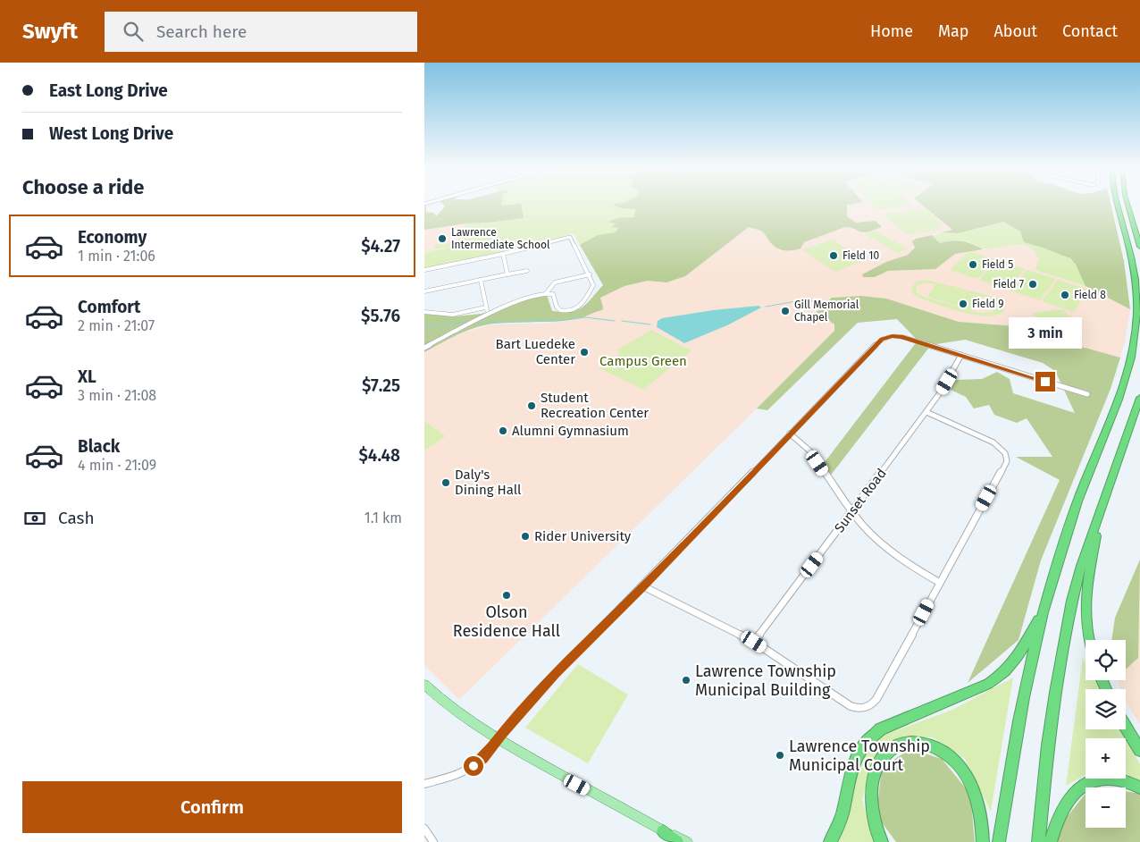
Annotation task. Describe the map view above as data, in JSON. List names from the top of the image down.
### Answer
{
  "streets": {
    "street": ["Sunset Road"]
  },
  "parks": ["Campus Green"],
  "places": [
    "Lawrence Intermediate School",
    "Field 10",
    "Field 5",
    "Field 7",
    "Field 8",
    "Field 9",
    "Gill Memorial Chapel",
    "Bart Luedeke Center",
    "Student Recreation Center",
    "Alumni Gymnasium",
    "Daly's Dining Hall",
    "Rider University",
    "Olson Residence Hall",
    "Lawrence Township Municipal Building",
    "Lawrence Township Municipal Court"
  ],
  "page": {
    "header": "Swyft",
    "search": "Search here",
    "nav": [
      "Home",
      "Map",
      "About",
      "Contact"
    ],
    "banner": ["East Long Drive", "West Long Drive"],
    "heading": "Choose a ride",
    "list": [
      {
        "name": "Economy",
        "note": "1 min · 21:06",
        "value": "$4.27"
      },
      {
        "name": "Comfort",
        "note": "2 min · 21:07",
        "value": "$5.76"
      },
      {
        "name": "XL",
        "note": "3 min · 21:08",
        "value": "$7.25"
      },
      {
        "name": "Black",
        "note": "4 min · 21:09",
        "value": "$4.48"
      }
    ],
    "bubble": "3 min",
    "pay": ["Cash", "1.1 km"],
    "map_buttons": ["+", "−"],
    "buttons": "Confirm"
  }
}
